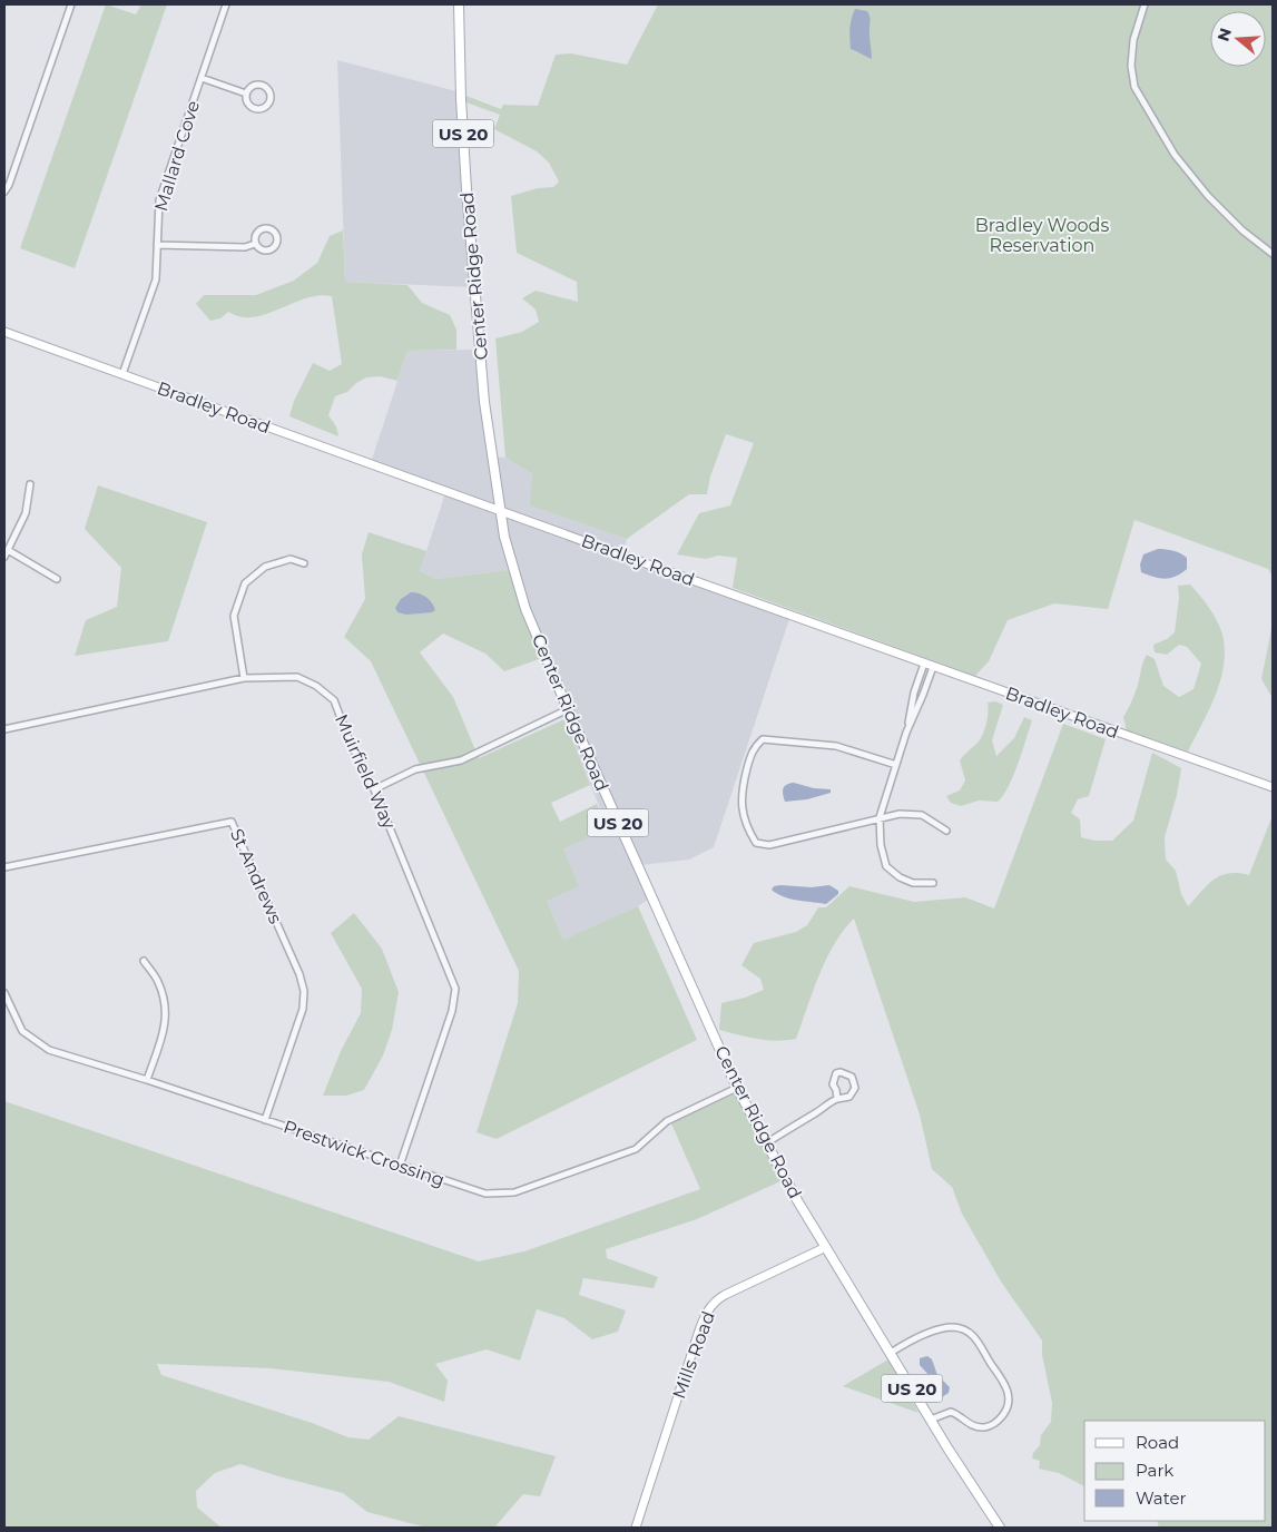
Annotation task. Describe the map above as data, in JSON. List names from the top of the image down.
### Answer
{
  "streets": {
    "main road": ["US 20", "Center Ridge Road"],
    "street": [
      "Mallard Cove",
      "Bradley Road",
      "Muirfield Way",
      "St Andrews",
      "Prestwick Crossing",
      "Mills Road"
    ]
  },
  "crossings": [
    ["Mallard Cove", "Bradley Road"],
    ["Center Ridge Road", "Bradley Road"],
    ["Center Ridge Road", "Prestwick Crossing"],
    ["Center Ridge Road", "Mills Road"],
    ["Muirfield Way", "Prestwick Crossing"],
    ["St Andrews", "Prestwick Crossing"]
  ],
  "parks": ["Bradley Woods Reservation"],
  "legend": ["Road", "Park", "Water"],
  "north": "left"
}
